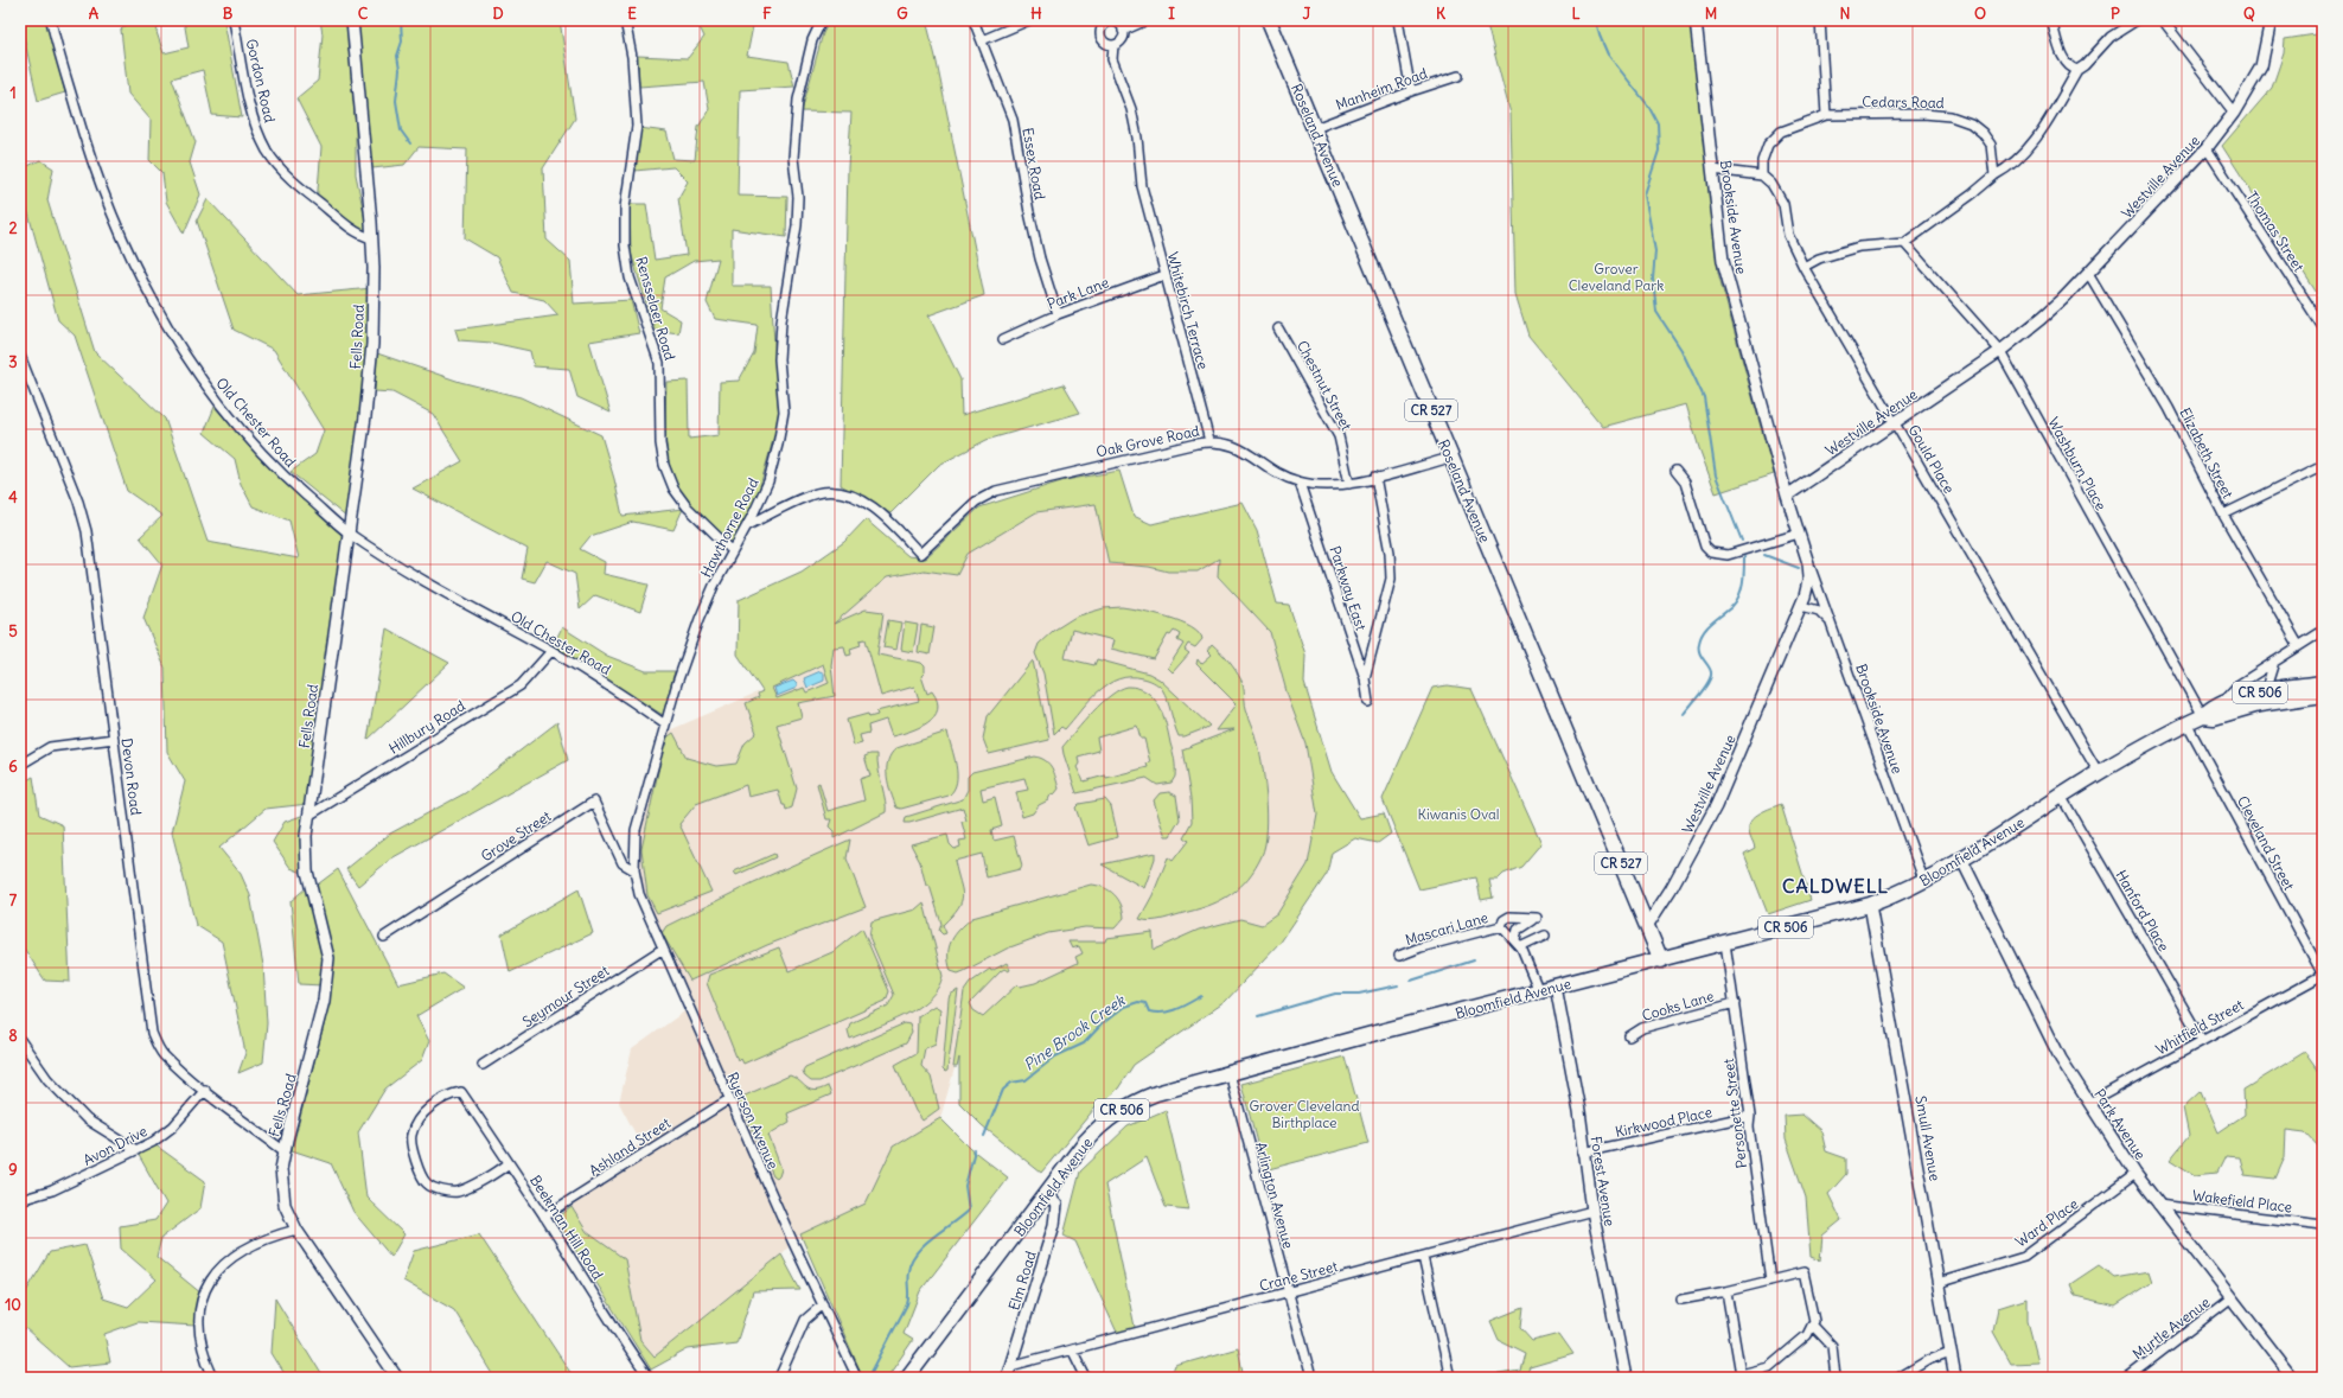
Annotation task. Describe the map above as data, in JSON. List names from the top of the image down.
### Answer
{
  "streets": {
    "main road": [
      "Roseland Avenue",
      "CR 527",
      "CR 506",
      "Bloomfield Avenue"
    ],
    "street": [
      "Gordon Road",
      "Manheim Road",
      "Cedars Road",
      "Essex Road",
      "Westville Avenue",
      "Brookside Avenue",
      "Thomas Street",
      "Park Lane",
      "Rensselaer Road",
      "Whitebirch Terrace",
      "Fells Road",
      "Chestnut Street",
      "Old Chester Road",
      "Oak Grove Road",
      "Elizabeth Street",
      "Gould Place",
      "Washburn Place",
      "Hawthorne Road",
      "Parkway East",
      "Hillbury Road",
      "Devon Road",
      "Grove Street",
      "Cleveland Street",
      "Hanford Place",
      "Mascari Lane",
      "Seymour Street",
      "Cooks Lane",
      "Whitfield Street",
      "Personette Street",
      "Ryerson Avenue",
      "Kirkwood Place",
      "Park Avenue",
      "Smull Avenue",
      "Avon Drive",
      "Ashland Street",
      "Forest Avenue",
      "Arlington Avenue",
      "Wakefield Place",
      "Ward Place",
      "Beekman Hill Road",
      "Crane Street",
      "Elm Road",
      "Myrtle Avenue"
    ]
  },
  "crossings": [
    ["Gordon Road", "Fells Road"],
    ["Manheim Road", "Roseland Avenue"],
    ["Cedars Road", "Gould Place"],
    ["Roseland Avenue", "Westville Avenue"],
    ["Roseland Avenue", "Oak Grove Road"],
    ["Roseland Avenue", "Bloomfield Avenue"],
    ["Essex Road", "Park Lane"],
    ["Westville Avenue", "Brookside Avenue"],
    ["Westville Avenue", "Thomas Street"],
    ["Westville Avenue", "Elizabeth Street"],
    ["Westville Avenue", "Gould Place"],
    ["Westville Avenue", "Washburn Place"],
    ["Brookside Avenue", "Bloomfield Avenue"],
    ["Park Lane", "Whitebirch Terrace"],
    ["Rensselaer Road", "Hawthorne Road"],
    ["Whitebirch Terrace", "Oak Grove Road"],
    ["Fells Road", "Old Chester Road"],
    ["Fells Road", "Hillbury Road"],
    ["Fells Road", "Devon Road"],
    ["Chestnut Street", "Oak Grove Road"],
    ["Old Chester Road", "Hawthorne Road"],
    ["Old Chester Road", "Hillbury Road"],
    ["Oak Grove Road", "Hawthorne Road"],
    ["Oak Grove Road", "Parkway East"],
    ["Gould Place", "Bloomfield Avenue"],
    ["Washburn Place", "Bloomfield Avenue"],
    ["Hawthorne Road", "Grove Street"],
    ["Hawthorne Road", "Ryerson Avenue"],
    ["Devon Road", "Avon Drive"],
    ["Grove Street", "Ryerson Avenue"],
    ["Cleveland Street", "Bloomfield Avenue"],
    ["Cleveland Street", "Whitfield Street"],
    ["Bloomfield Avenue", "Hanford Place"],
    ["Bloomfield Avenue", "Personette Street"],
    ["Bloomfield Avenue", "Park Avenue"],
    ["Bloomfield Avenue", "Smull Avenue"],
    ["Bloomfield Avenue", "Forest Avenue"],
    ["Bloomfield Avenue", "Arlington Avenue"],
    ["Bloomfield Avenue", "Elm Road"],
    ["Hanford Place", "Whitfield Street"],
    ["Seymour Street", "Ryerson Avenue"],
    ["Cooks Lane", "Personette Street"],
    ["Whitfield Street", "Park Avenue"],
    ["Personette Street", "Kirkwood Place"],
    ["Ryerson Avenue", "Ashland Street"],
    ["Kirkwood Place", "Forest Avenue"],
    ["Park Avenue", "Wakefield Place"],
    ["Park Avenue", "Ward Place"],
    ["Park Avenue", "Myrtle Avenue"],
    ["Smull Avenue", "Ward Place"],
    ["Ashland Street", "Beekman Hill Road"],
    ["Forest Avenue", "Crane Street"],
    ["Arlington Avenue", "Crane Street"],
    ["Crane Street", "Elm Road"]
  ],
  "districts": ["CALDWELL"],
  "water": ["Pine Brook Creek"],
  "parks": ["Grover Cleveland Park", "Kiwanis Oval", "Grover Cleveland Birthplace"],
  "grid": {
    "columns": [
      "A",
      "B",
      "C",
      "D",
      "E",
      "F",
      "G",
      "H",
      "I",
      "J",
      "K",
      "L",
      "M",
      "N",
      "O",
      "P",
      "Q"
    ],
    "rows": [
      "1",
      "2",
      "3",
      "4",
      "5",
      "6",
      "7",
      "8",
      "9",
      "10"
    ]
  }
}
